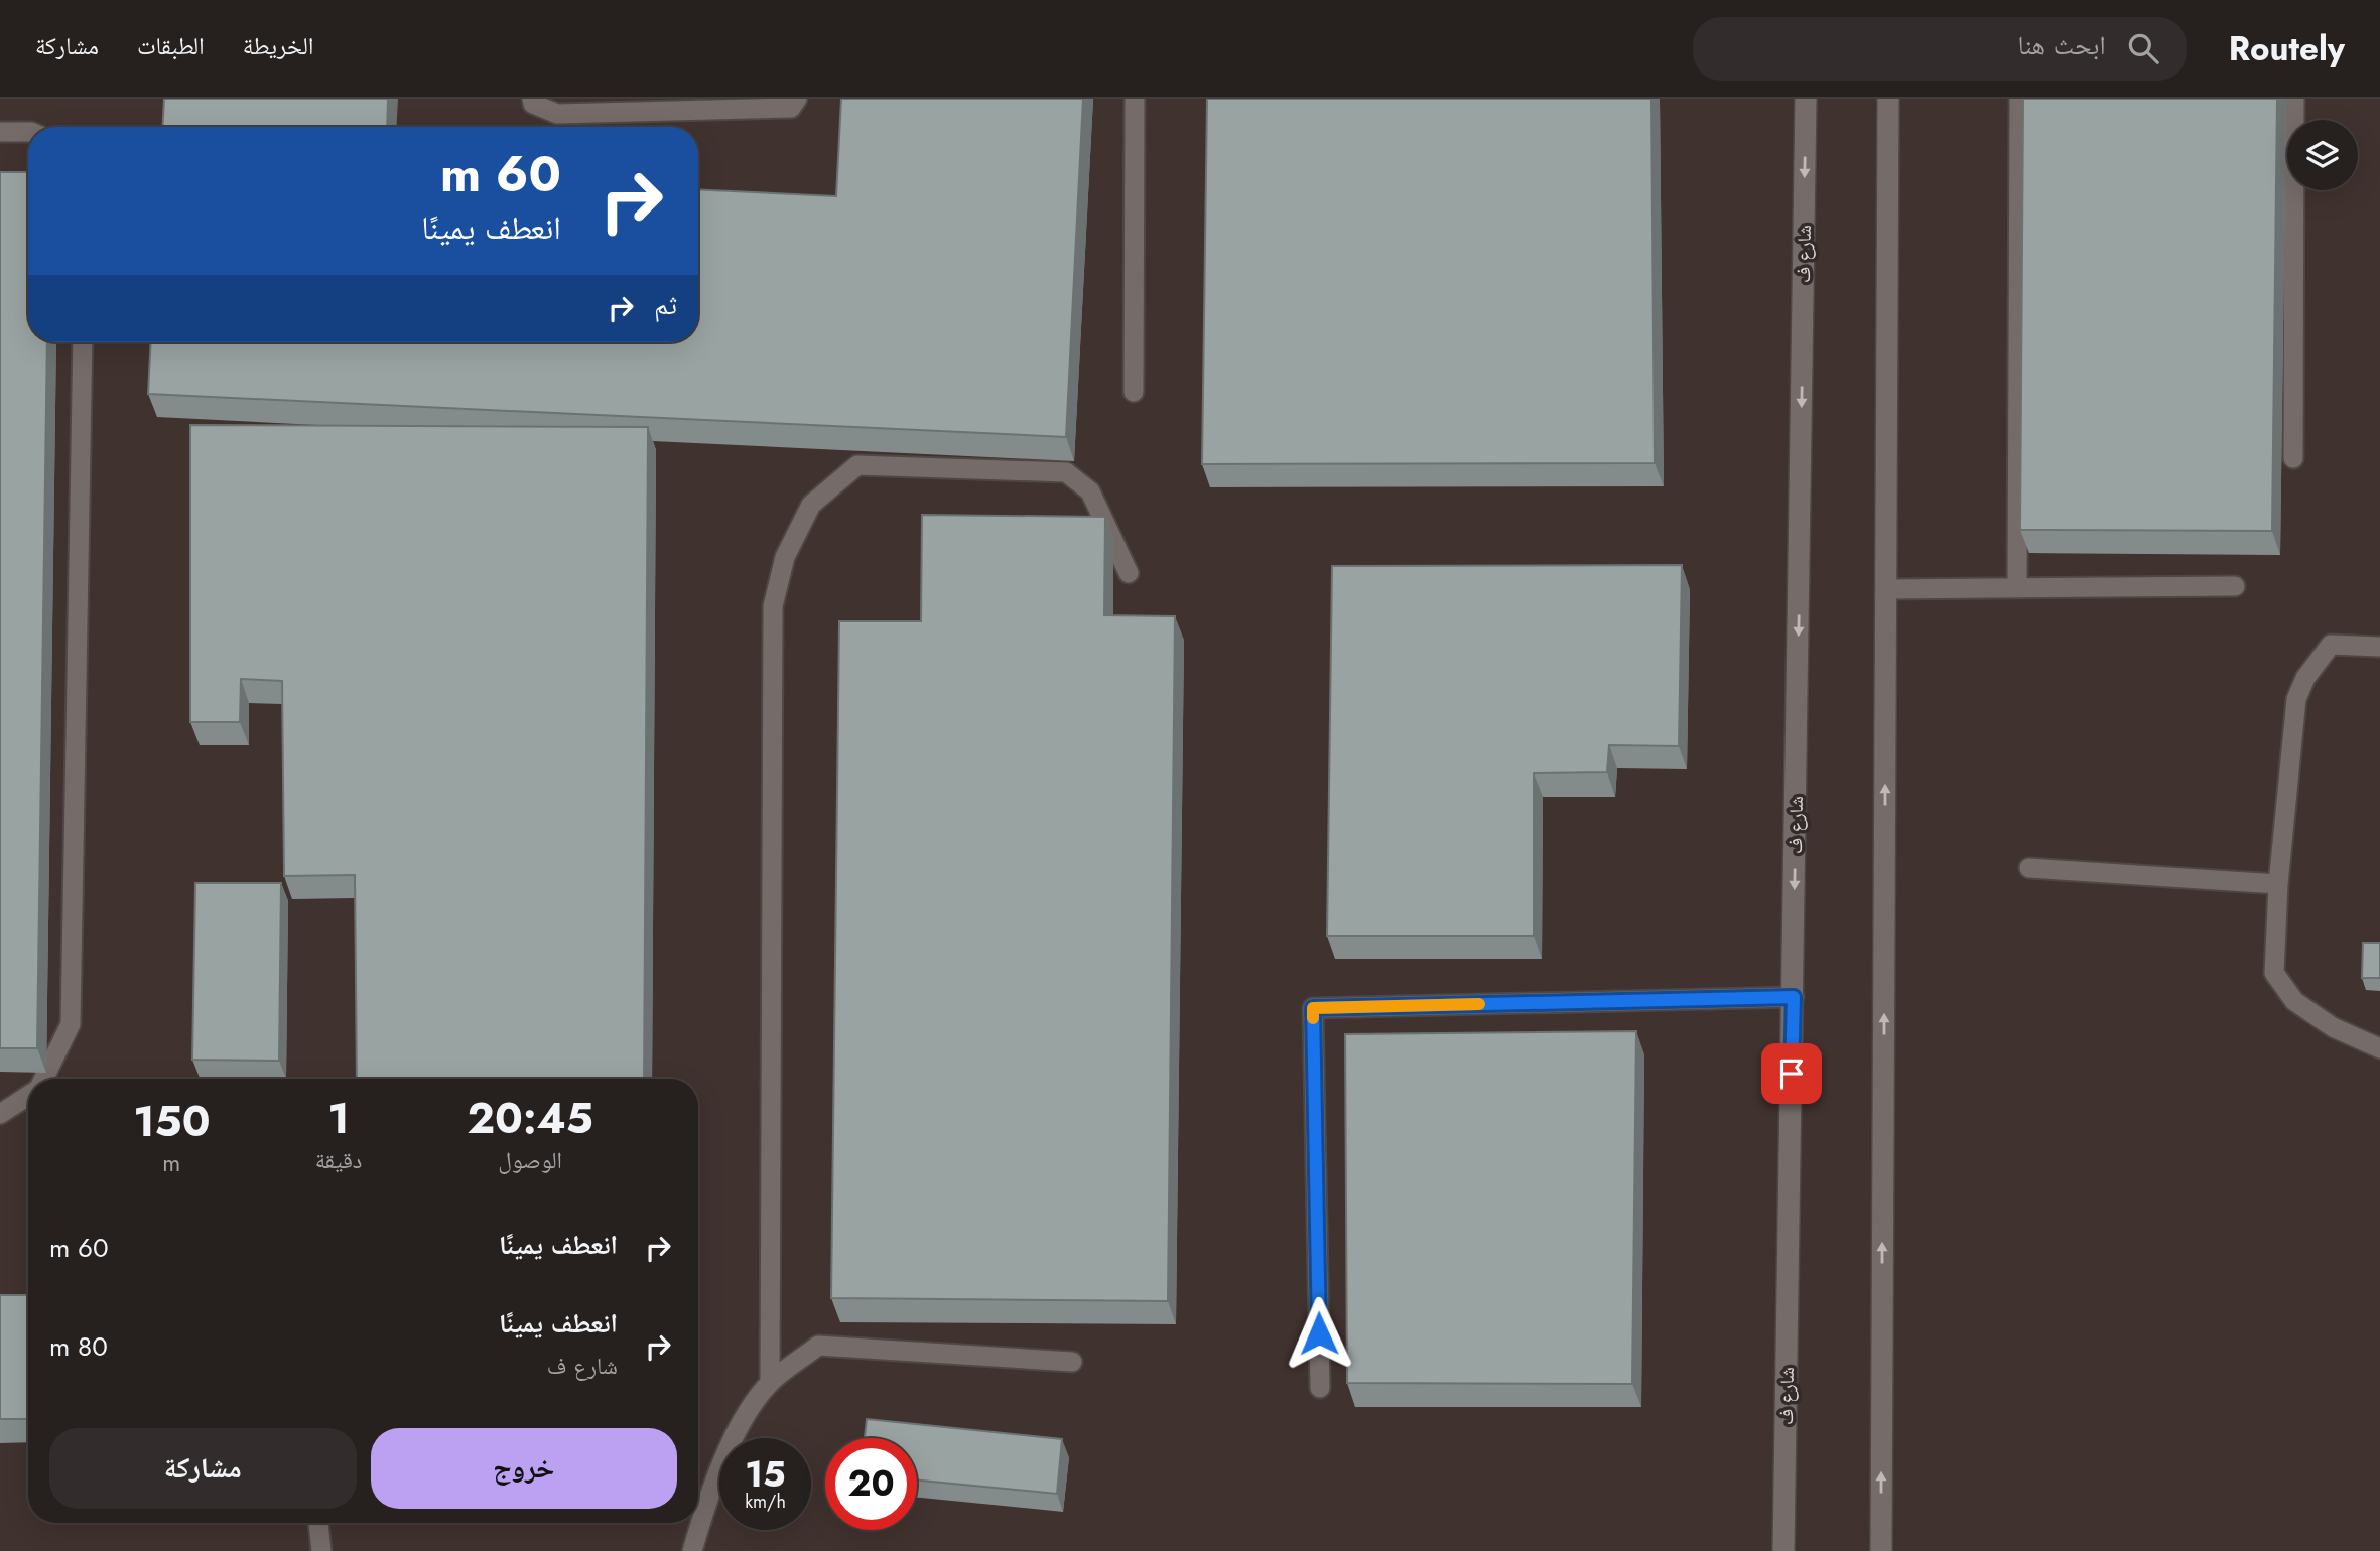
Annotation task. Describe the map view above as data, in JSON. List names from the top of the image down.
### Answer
{
  "streets": {
    "street": ["شارع ف"]
  },
  "page": {
    "header": "Routely",
    "search": "ابحث هنا",
    "nav": ["الخريطة", "الطبقات", "مشاركة"],
    "turn": ["60 m", "انعطف يمينًا"],
    "then": "ثم",
    "eta": [
      "20:45",
      "الوصول",
      "1",
      "دقيقة",
      "150",
      "m"
    ],
    "list": [
      {
        "name": "انعطف يمينًا",
        "value": "60 m"
      },
      {
        "name": "انعطف يمينًا",
        "note": "شارع ف",
        "value": "80 m"
      }
    ],
    "buttons": ["خروج", "مشاركة"],
    "speed": "15 km/h",
    "limit": "20"
  }
}
